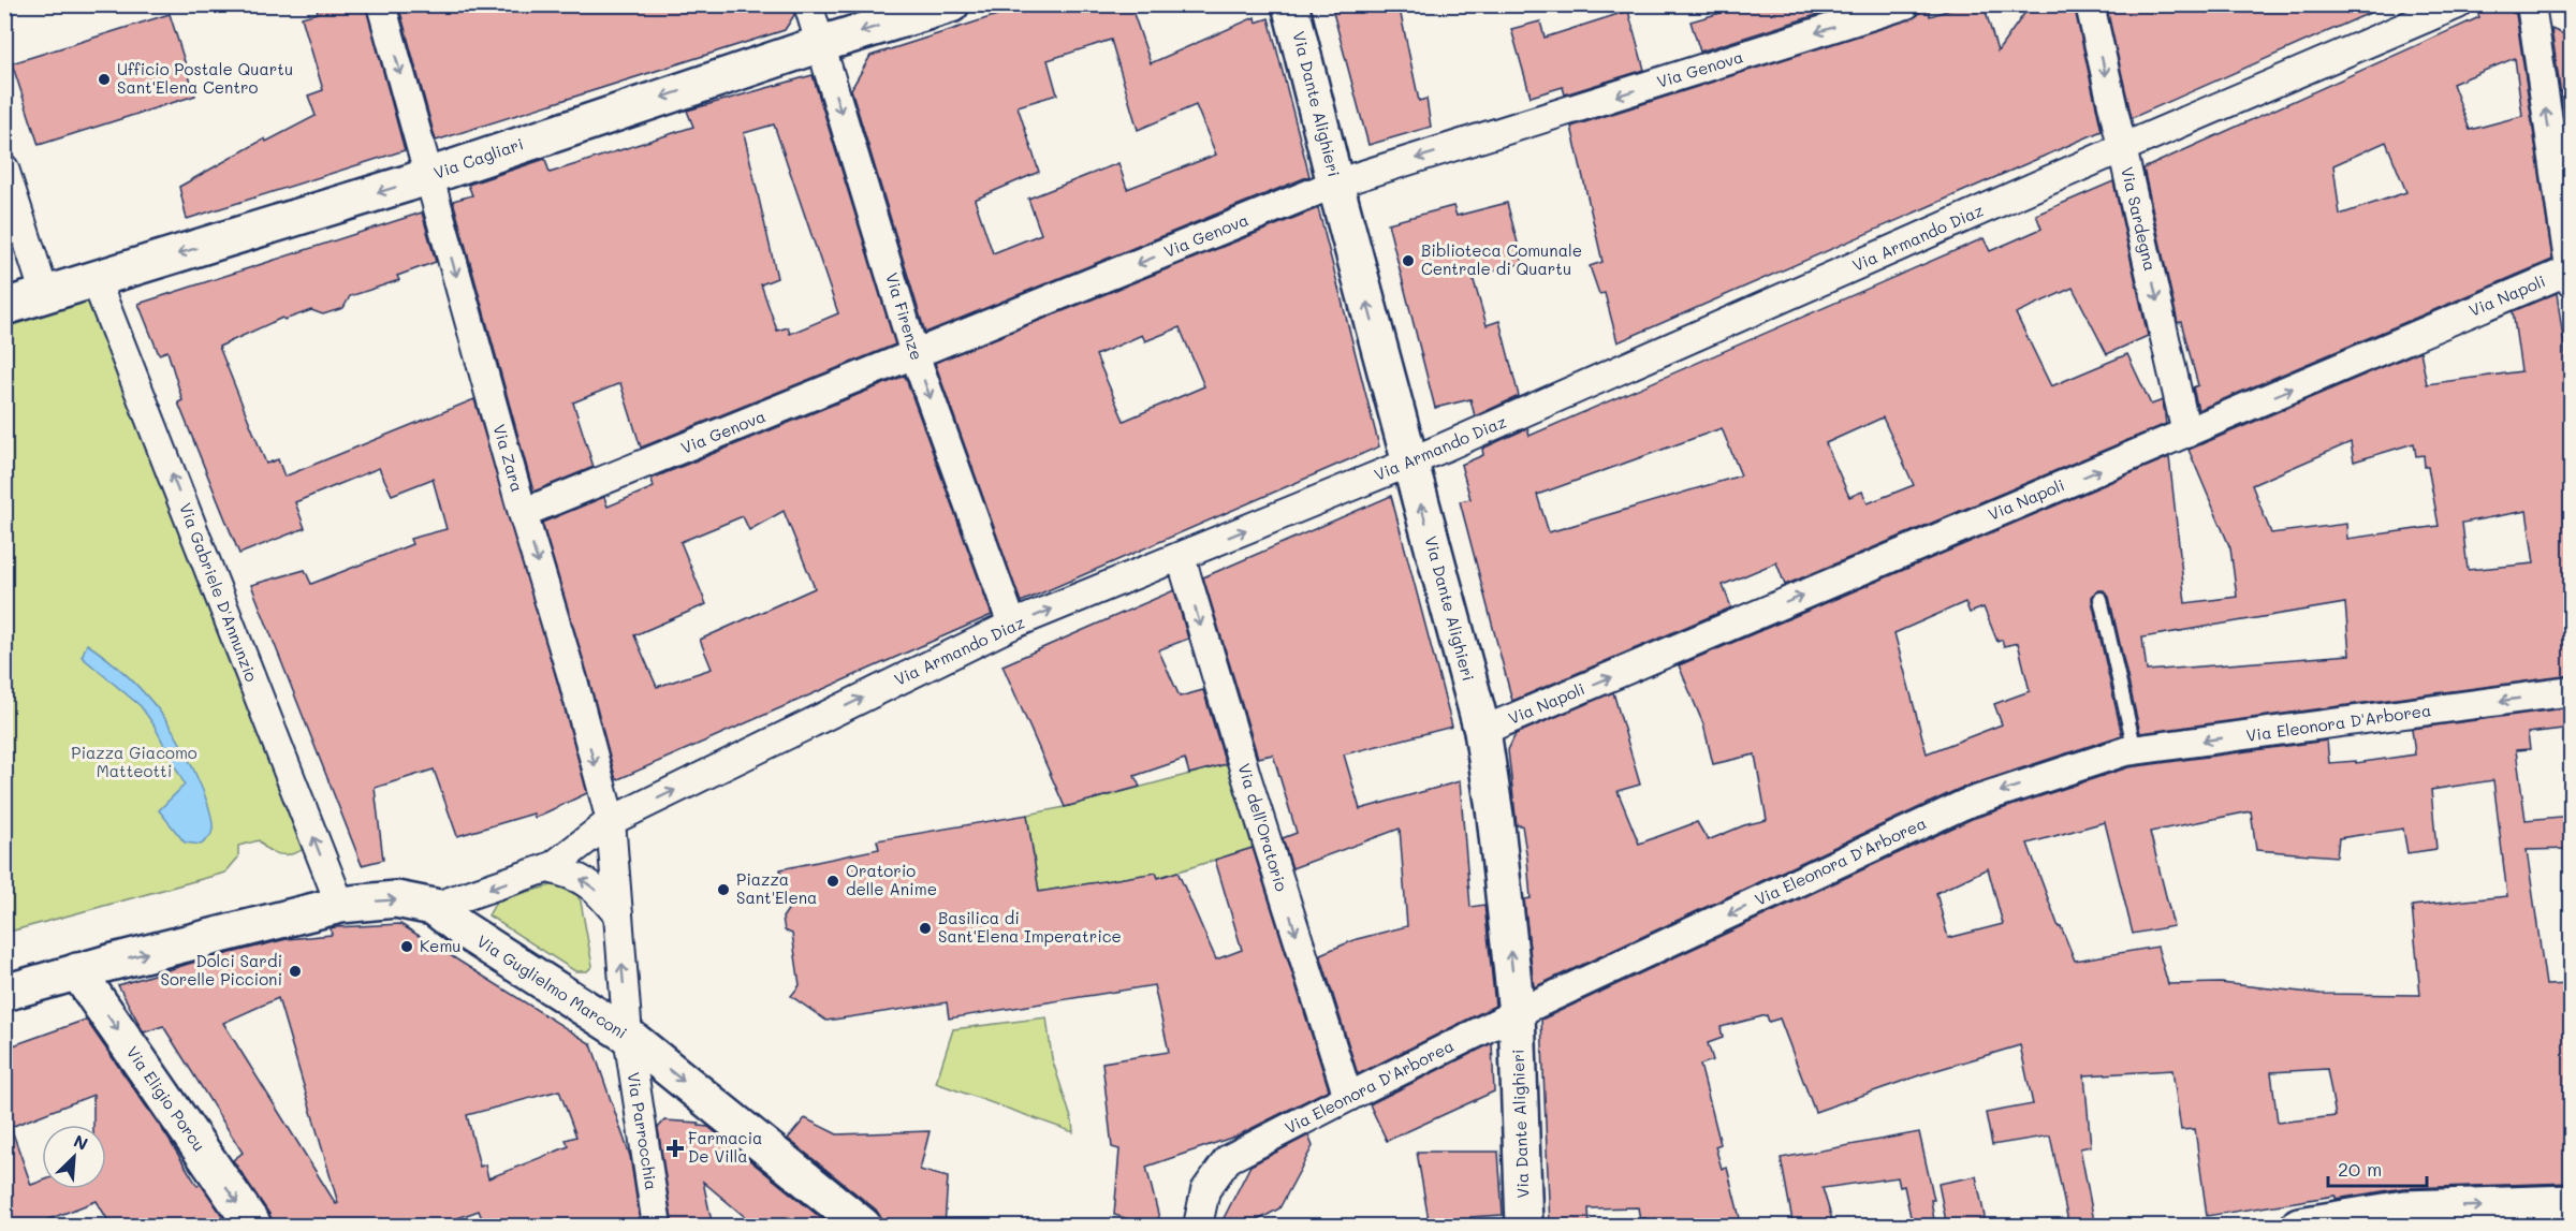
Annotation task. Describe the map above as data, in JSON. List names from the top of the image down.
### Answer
{
  "streets": {
    "street": [
      "Via Genova",
      "Via Dante Alighieri",
      "Via Cagliari",
      "Via Sardegna",
      "Via Armando Diaz",
      "Via Napoli",
      "Via Firenze",
      "Via Zara",
      "Via Gabriele D'Annunzio",
      "Via Eleonora D'Arborea",
      "Via dell'Oratorio",
      "Via Guglielmo Marconi",
      "Via Eligio Porcu",
      "Via Parrocchia"
    ]
  },
  "crossings": [
    ["Via Genova", "Via Dante Alighieri"],
    ["Via Genova", "Via Firenze"],
    ["Via Genova", "Via Zara"],
    ["Via Dante Alighieri", "Via Armando Diaz"],
    ["Via Dante Alighieri", "Via Napoli"],
    ["Via Dante Alighieri", "Via Eleonora D'Arborea"],
    ["Via Cagliari", "Via Firenze"],
    ["Via Cagliari", "Via Zara"],
    ["Via Cagliari", "Via Gabriele D'Annunzio"],
    ["Via Sardegna", "Via Armando Diaz"],
    ["Via Sardegna", "Via Napoli"],
    ["Via Armando Diaz", "Via Firenze"],
    ["Via Armando Diaz", "Via Zara"],
    ["Via Armando Diaz", "Via dell'Oratorio"],
    ["Via Armando Diaz", "Via Guglielmo Marconi"],
    ["Via Zara", "Via Guglielmo Marconi"],
    ["Via Zara", "Via Parrocchia"],
    ["Via Gabriele D'Annunzio", "Via Guglielmo Marconi"],
    ["Via Eleonora D'Arborea", "Via dell'Oratorio"],
    ["Via Guglielmo Marconi", "Via Eligio Porcu"],
    ["Via Guglielmo Marconi", "Via Parrocchia"]
  ],
  "one_way": [
    "Via Genova",
    "Via Dante Alighieri",
    "Via Cagliari",
    "Via Sardegna",
    "Via Napoli",
    "Via Firenze",
    "Via Gabriele D'Annunzio",
    "Via Eleonora D'Arborea",
    "Via dell'Oratorio",
    "Via Guglielmo Marconi",
    "Via Eligio Porcu"
  ],
  "parks": ["Piazza Giacomo Matteotti"],
  "places": {
    "other": [
      "Ufficio Postale Quartu Sant'Elena Centro",
      "Biblioteca Comunale Centrale di Quartu",
      "Oratorio delle Anime",
      "Piazza Sant'Elena",
      "Basilica di Sant'Elena Imperatrice",
      "Kemu",
      "Dolci Sardi Sorelle Piccioni"
    ],
    "health": ["Farmacia De Villa"]
  },
  "scale_bar": "20 m",
  "north": "top right"
}
